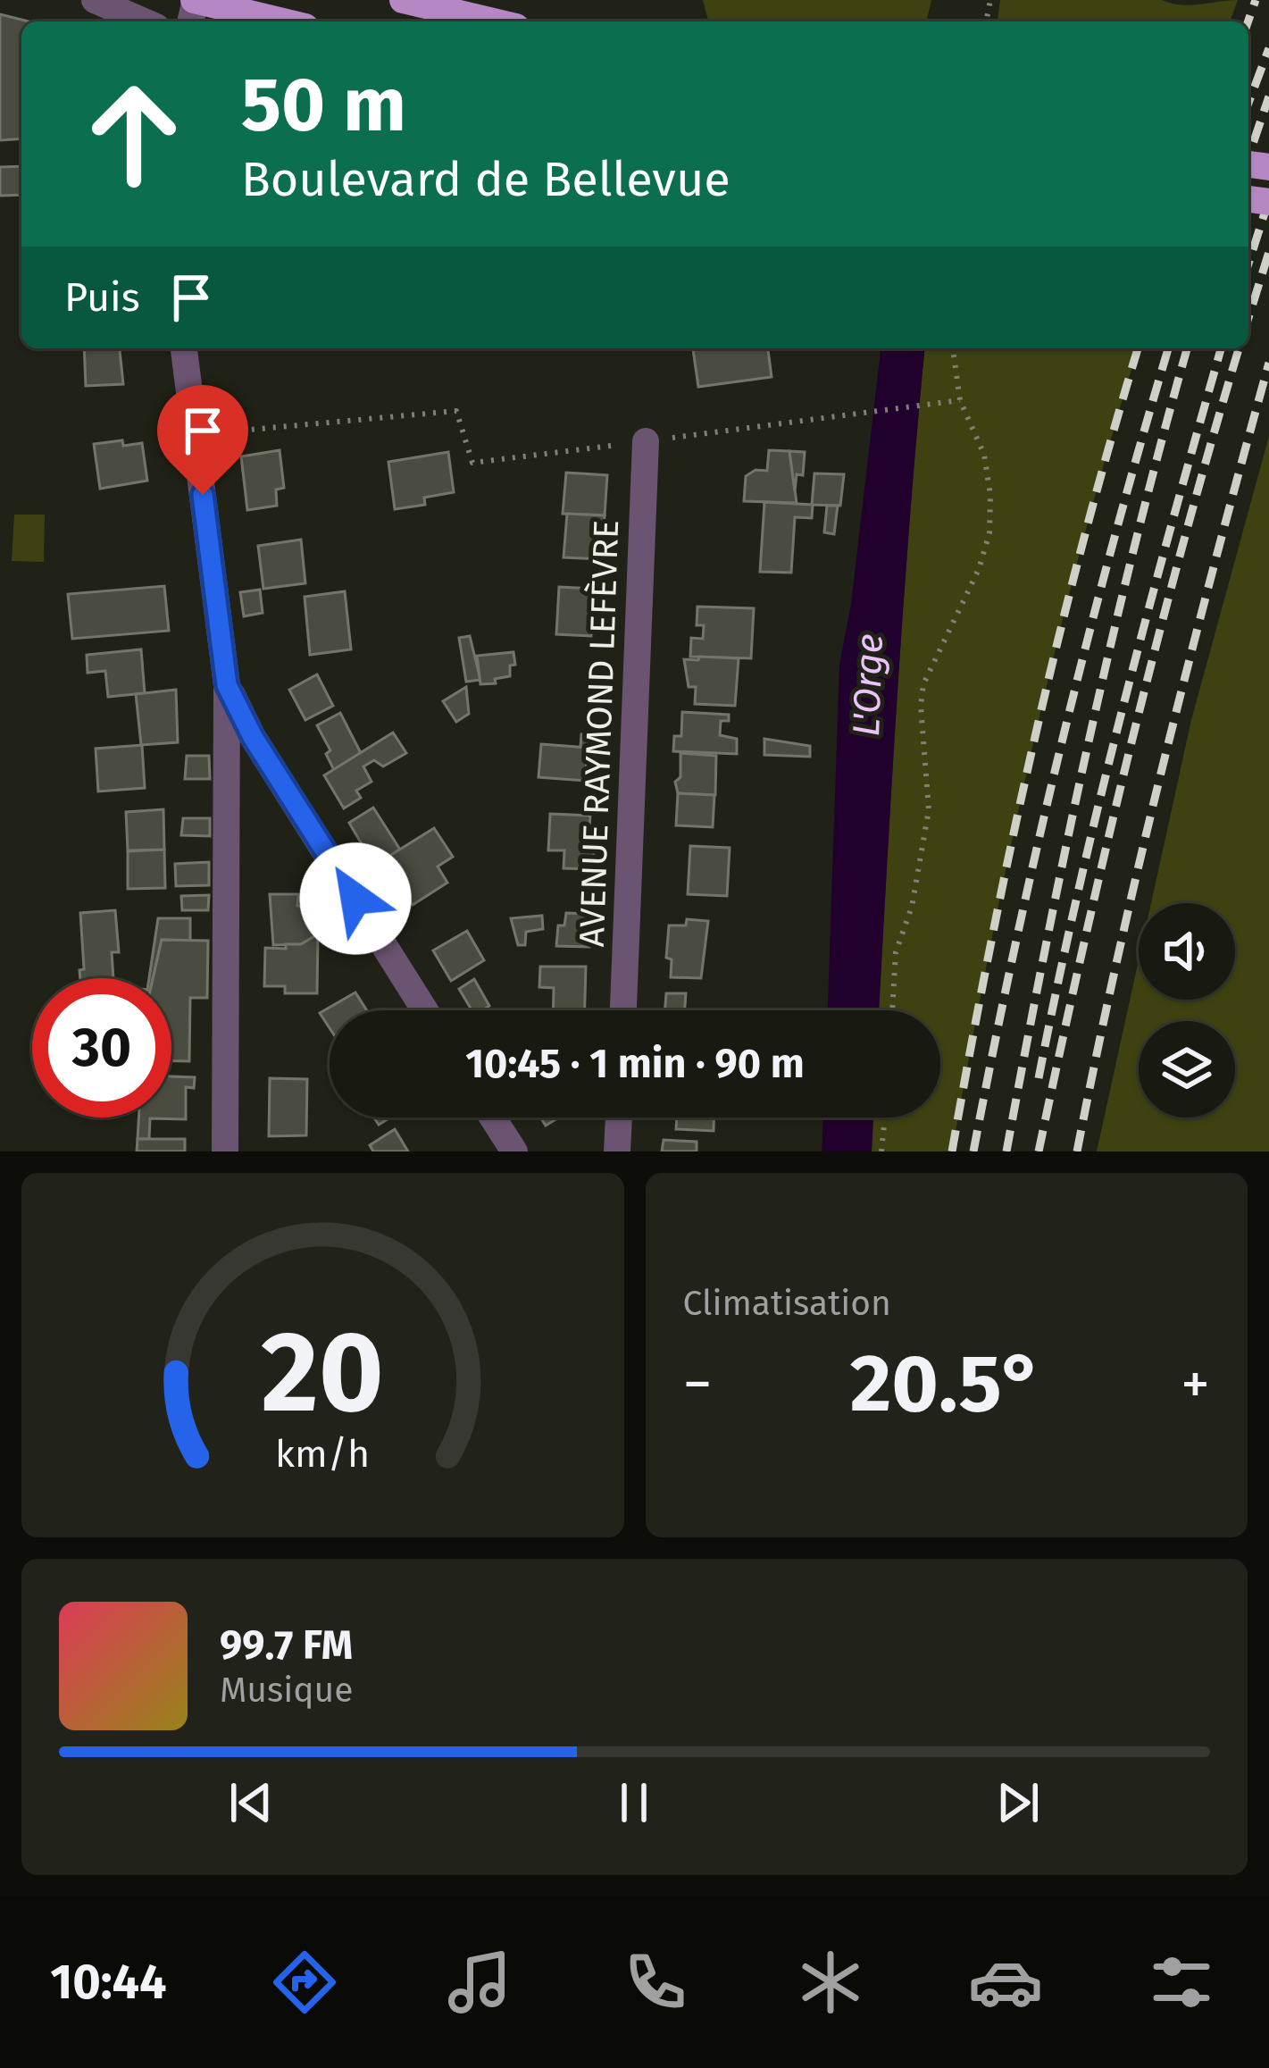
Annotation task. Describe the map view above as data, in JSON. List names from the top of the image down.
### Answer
{
  "streets": {
    "street": ["AVENUE RAYMOND LEFÈVRE"]
  },
  "water": ["L'Orge"],
  "page": {
    "turn": ["50 m", "Boulevard de Bellevue"],
    "then": "Puis",
    "limit": "30",
    "trip": "10:45 · 1 min · 90 m",
    "tile": "Climatisation",
    "heat": ["−", "20.5°", "+"],
    "song": ["99.7 FM", "Musique"],
    "tabs": "10:44",
    "gauge": ["20", "km/h"]
  }
}
